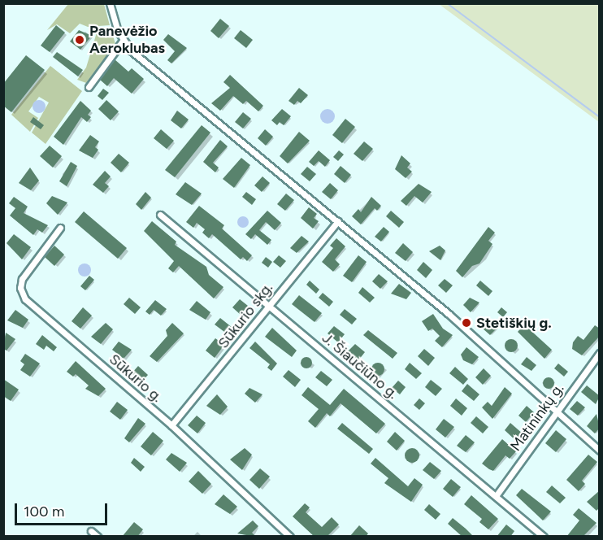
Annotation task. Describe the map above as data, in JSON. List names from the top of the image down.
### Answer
{
  "streets": {
    "street": [
      "Sūkurio skg.",
      "J. Šiaučiūno g.",
      "Sūkurio g.",
      "Matininkų g."
    ]
  },
  "crossings": [
    ["Sūkurio skg.", "J. Šiaučiūno g."],
    ["Sūkurio skg.", "Sūkurio g."],
    ["J. Šiaučiūno g.", "Matininkų g."]
  ],
  "places": ["Panevėžio Aeroklubas", "Stetiškių g."],
  "scale_bar": "100 m"
}
